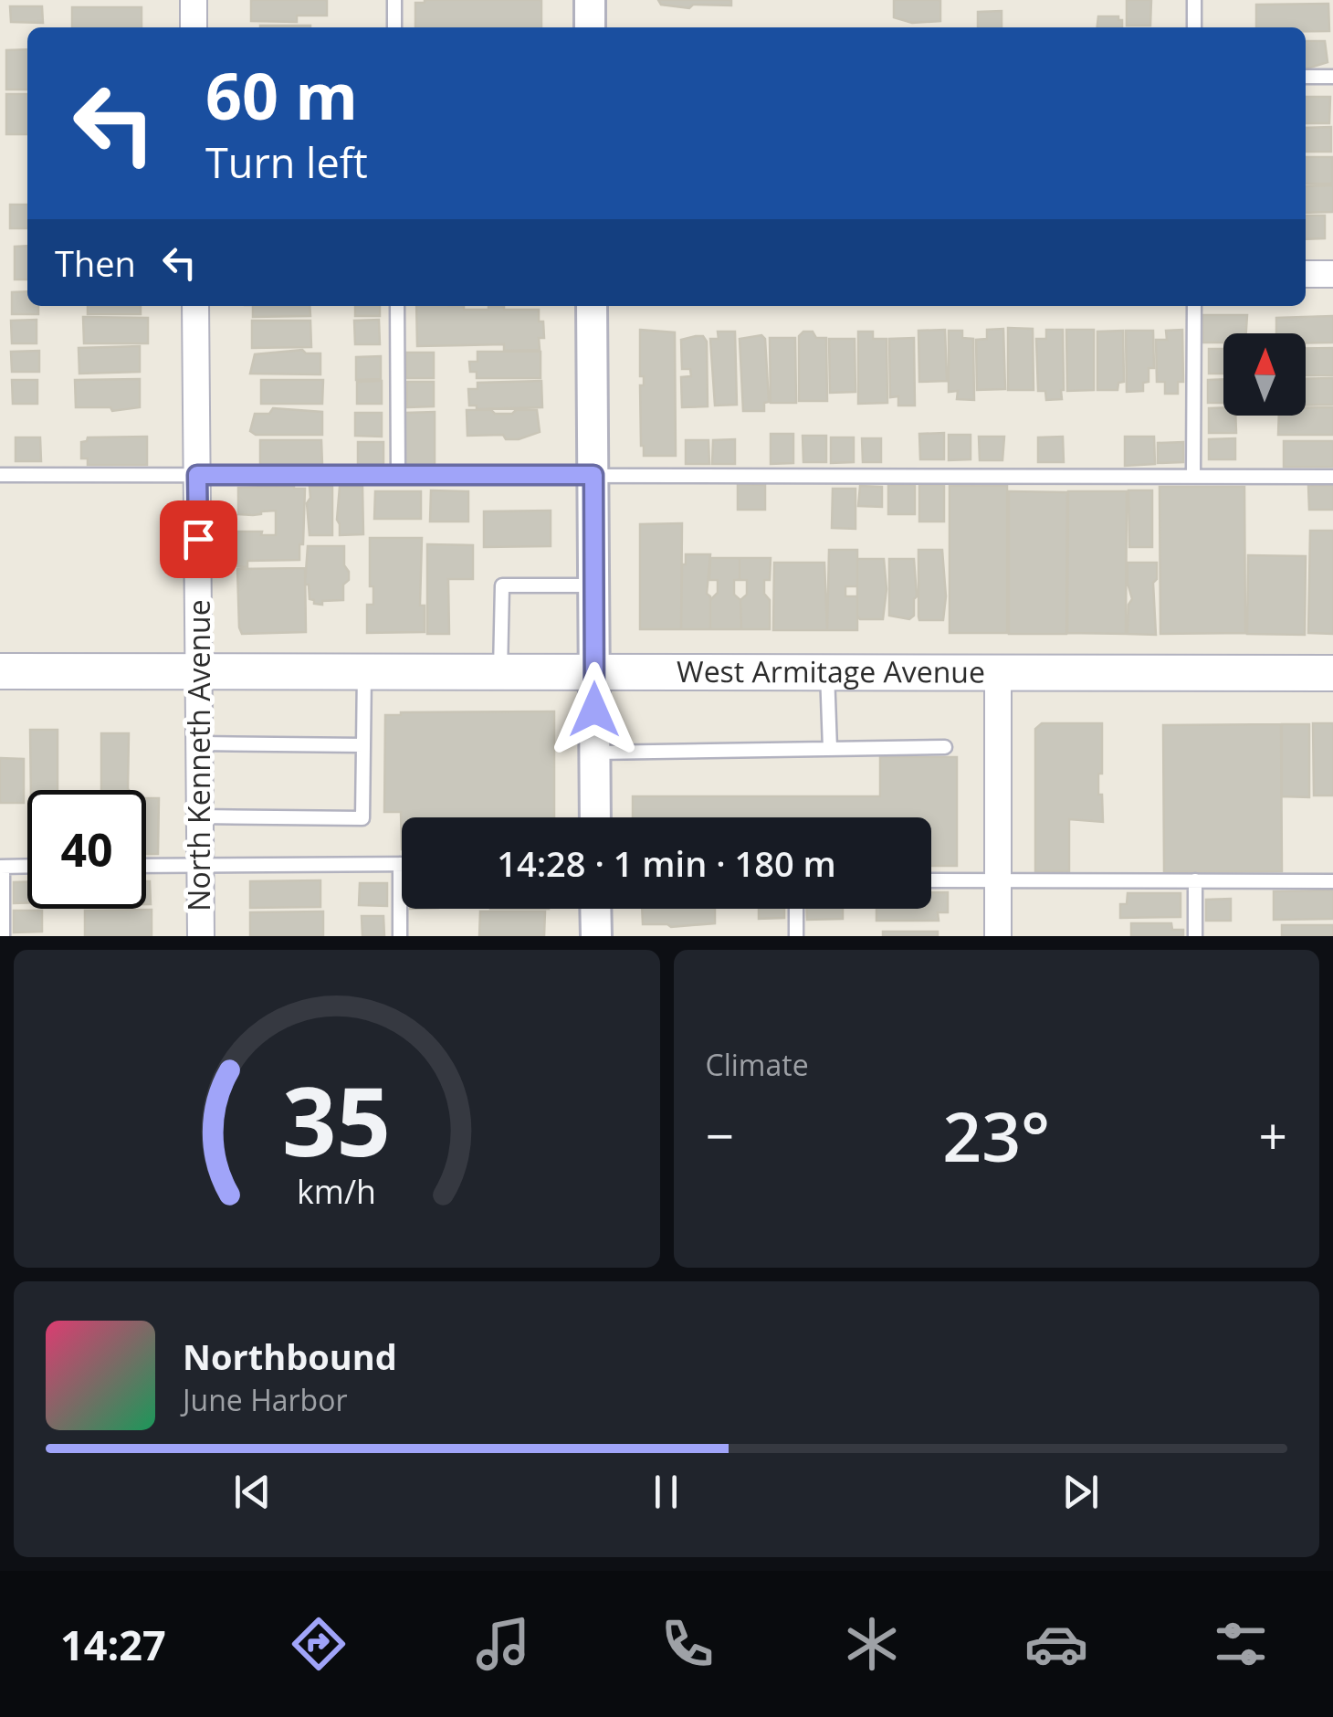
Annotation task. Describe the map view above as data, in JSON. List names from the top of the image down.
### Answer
{
  "streets": {
    "main road": ["West Armitage Avenue"],
    "street": ["North Kenneth Avenue"]
  },
  "crossings": [
    ["West Armitage Avenue", "North Kenneth Avenue"]
  ],
  "north": "top",
  "page": {
    "turn": ["60 m", "Turn left"],
    "then": "Then",
    "limit": "40",
    "trip": "14:28 · 1 min · 180 m",
    "tile": "Climate",
    "heat": ["−", "23°", "+"],
    "song": ["Northbound", "June Harbor"],
    "tabs": "14:27",
    "gauge": ["35", "km/h"]
  }
}
